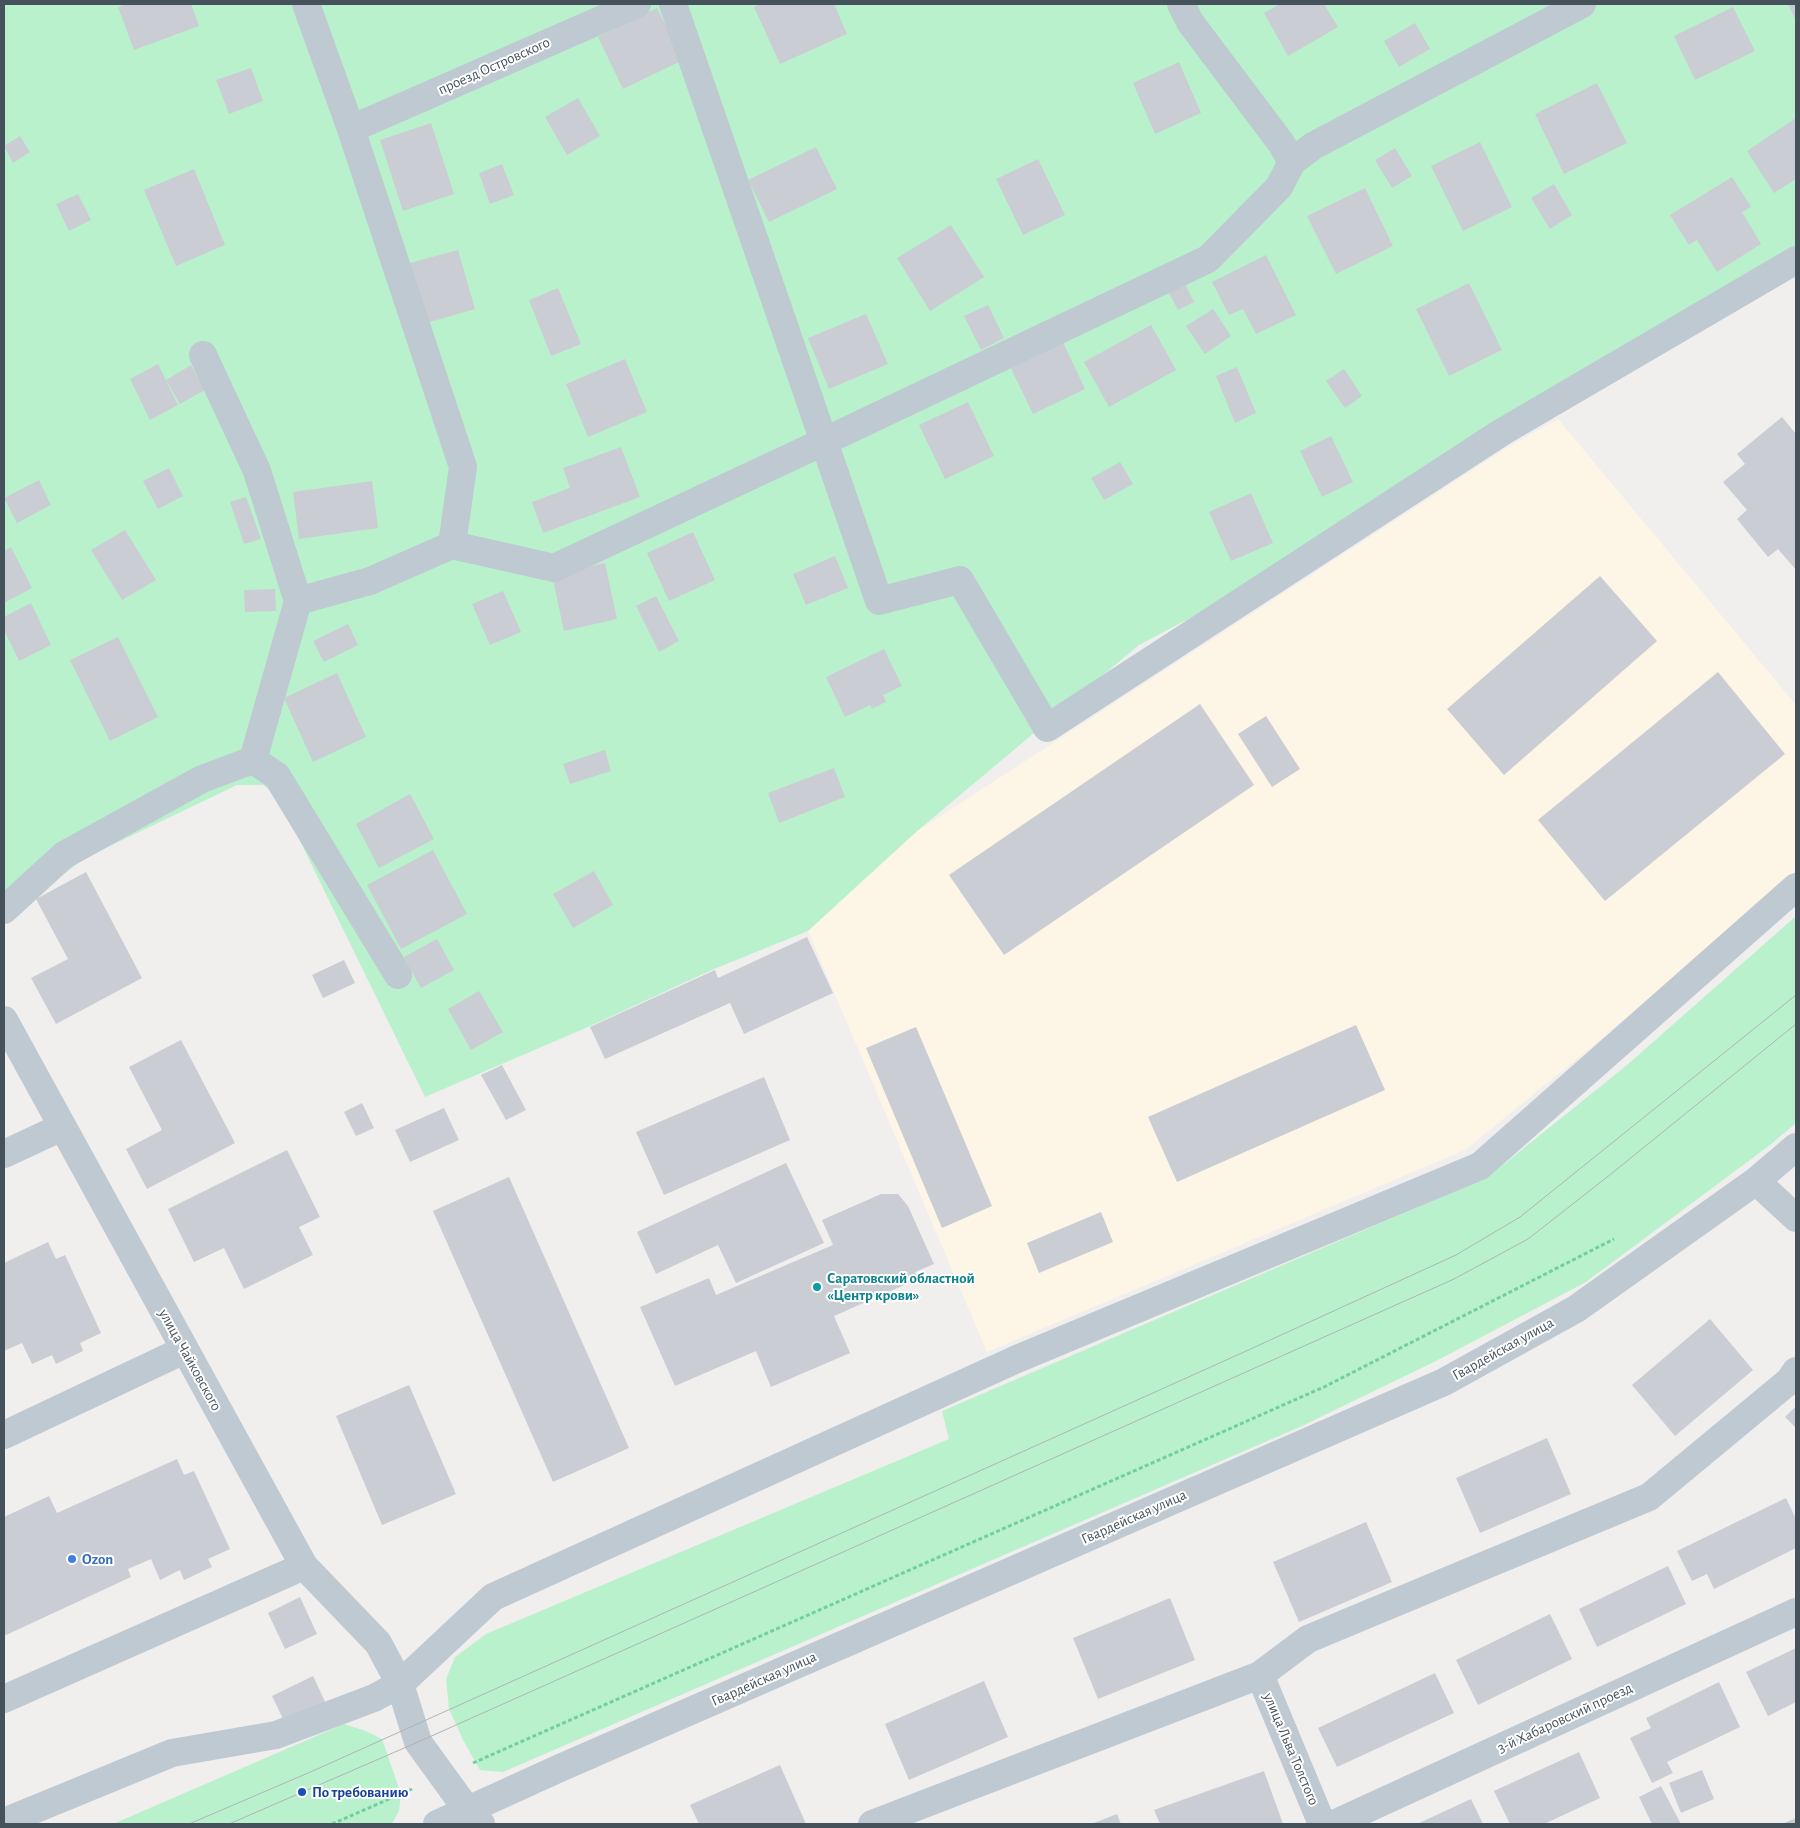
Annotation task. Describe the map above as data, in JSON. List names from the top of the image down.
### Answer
{
  "streets": {
    "street": [
      "проезд Островского",
      "Гвардейская улица",
      "улица Чайковского",
      "3-й Хабаровский проезд",
      "улица Льва Толстого"
    ]
  },
  "crossings": [
    ["Гвардейская улица", "улица Чайковского"]
  ],
  "places": ["Саратовский областной «Центр крови»", "Ozon", "По требованию"]
}
